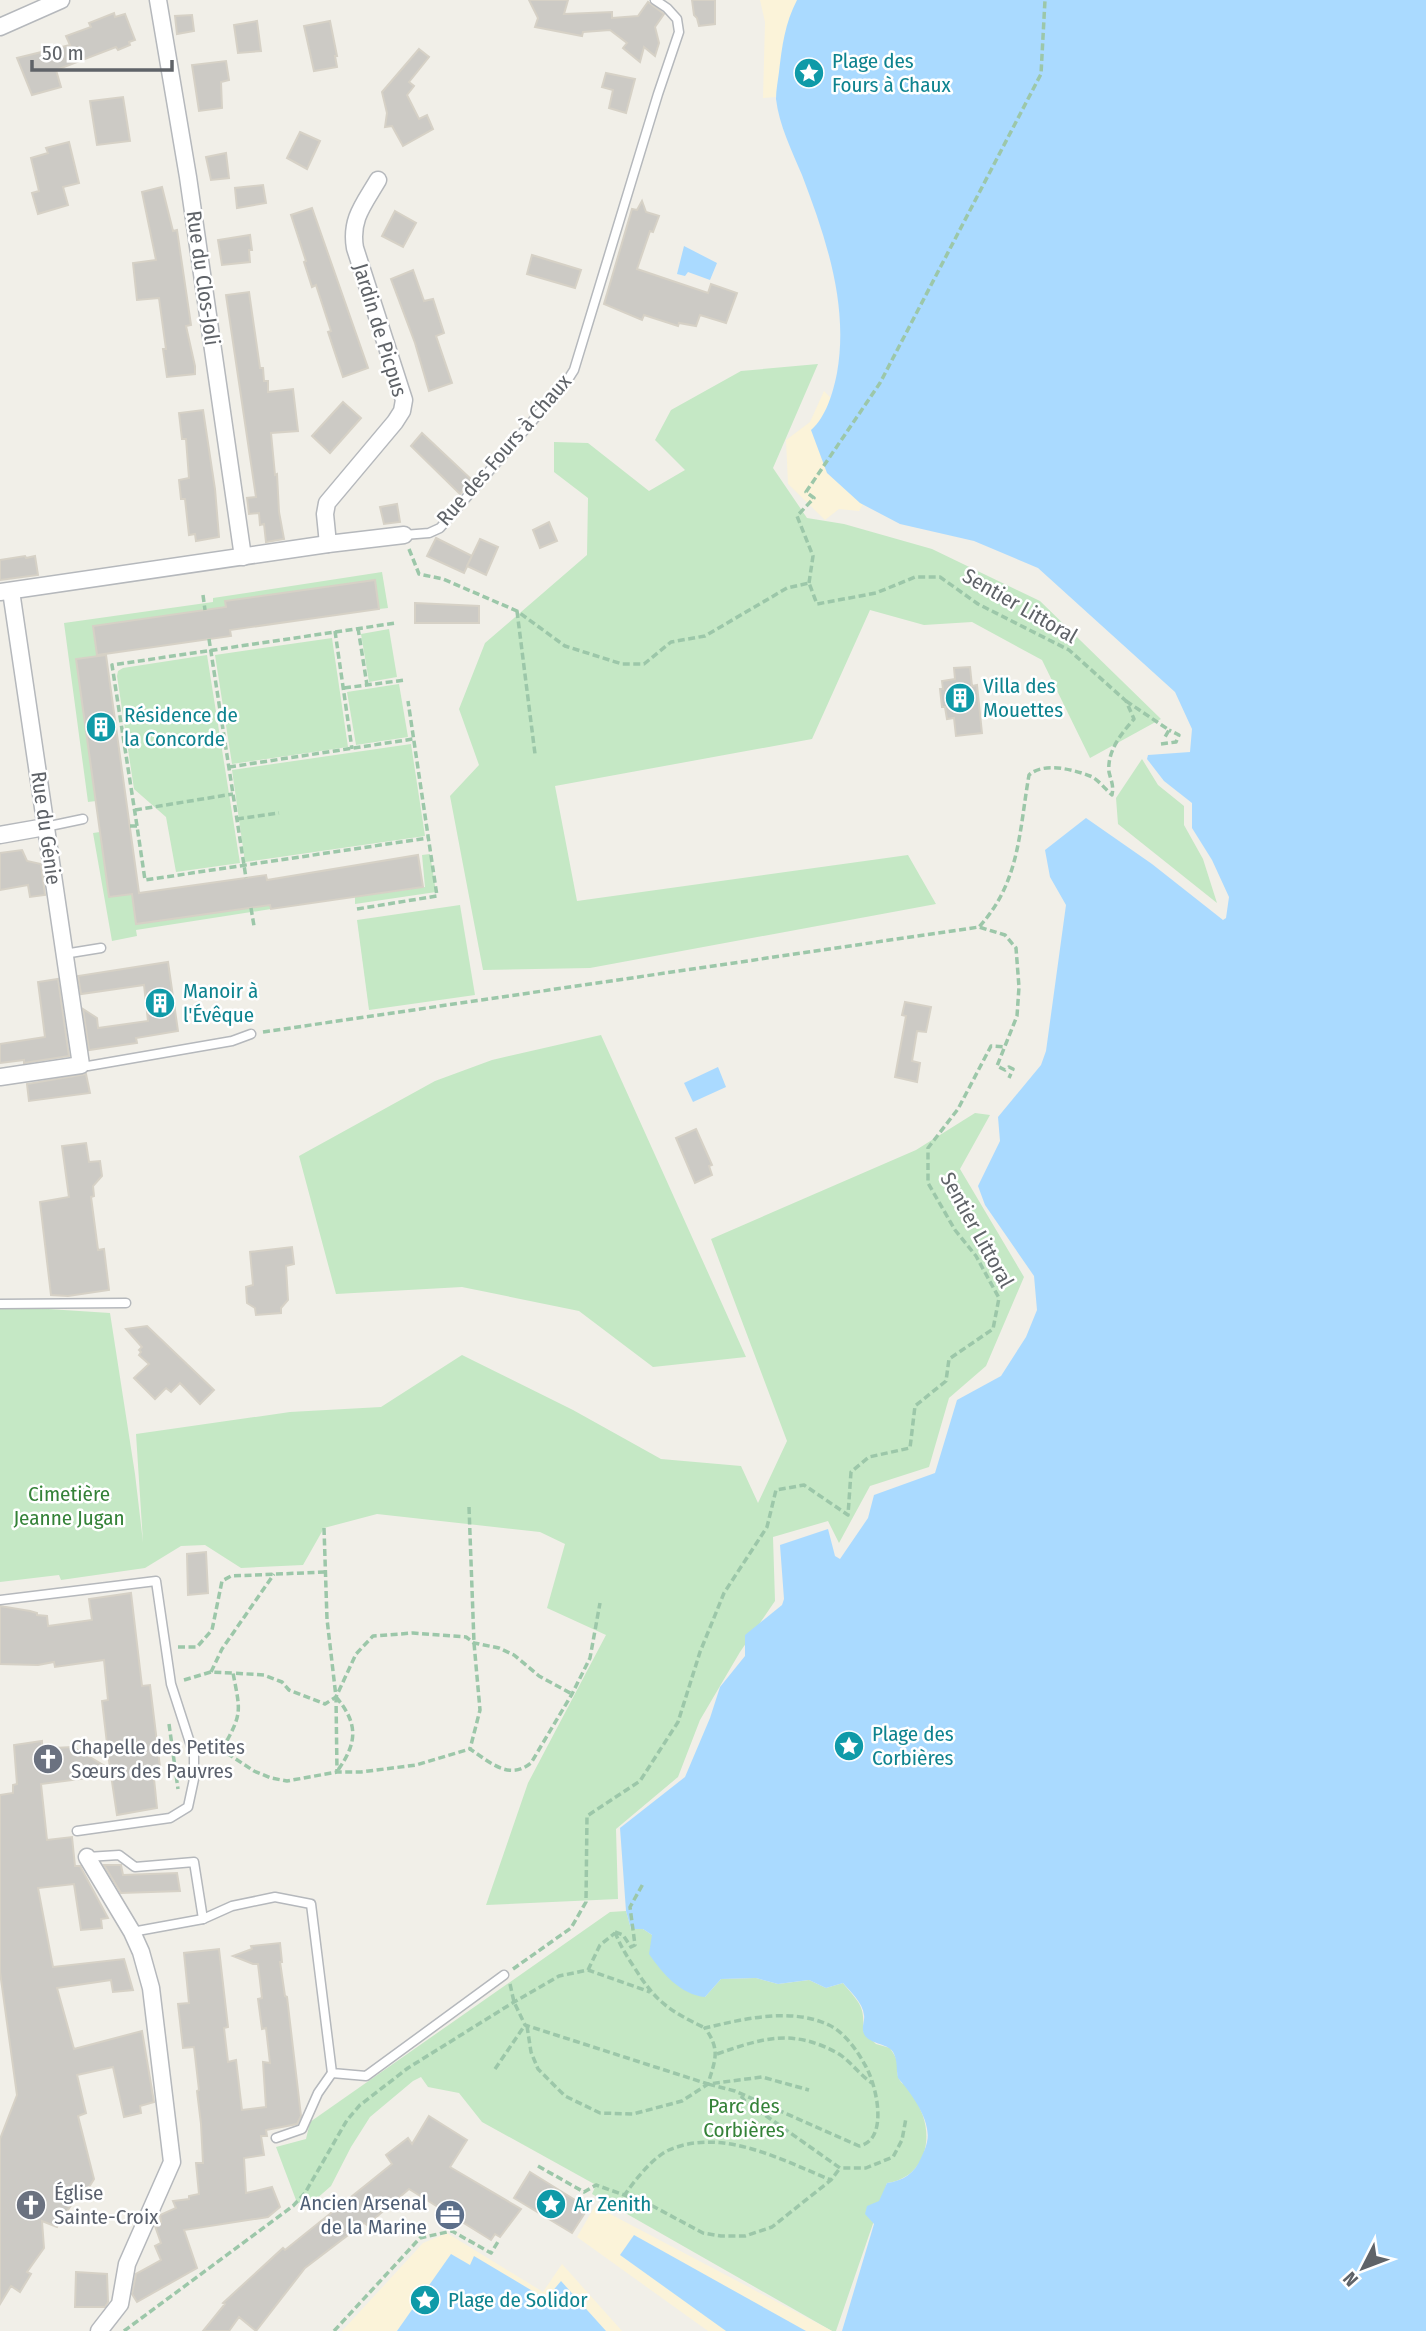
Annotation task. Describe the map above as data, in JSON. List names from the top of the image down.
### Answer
{
  "streets": {
    "street": [
      "Rue du Clos-Joli",
      "Jardin de Picpus",
      "Rue des Fours à Chaux",
      "Rue du Génie"
    ],
    "path": ["Sentier Littoral"]
  },
  "crossings": [
    ["Rue du Clos-Joli", "Rue des Fours à Chaux"],
    ["Jardin de Picpus", "Rue des Fours à Chaux"],
    ["Rue des Fours à Chaux", "Rue du Génie"]
  ],
  "parks": ["Cimetière Jeanne Jugan", "Parc des Corbières"],
  "places": {
    "place": [
      "Plage des Fours à Chaux",
      "Plage des Corbières",
      "Ar Zenith",
      "Plage de Solidor"
    ],
    "building": ["Villa des Mouettes", "Résidence de la Concorde", "Manoir à l'Évêque"],
    "church": ["Chapelle des Petites Sœurs des Pauvres", "Église Sainte-Croix"],
    "office": ["Ancien Arsenal de la Marine"]
  },
  "scale_bar": "50 m",
  "north": "bottom left"
}
